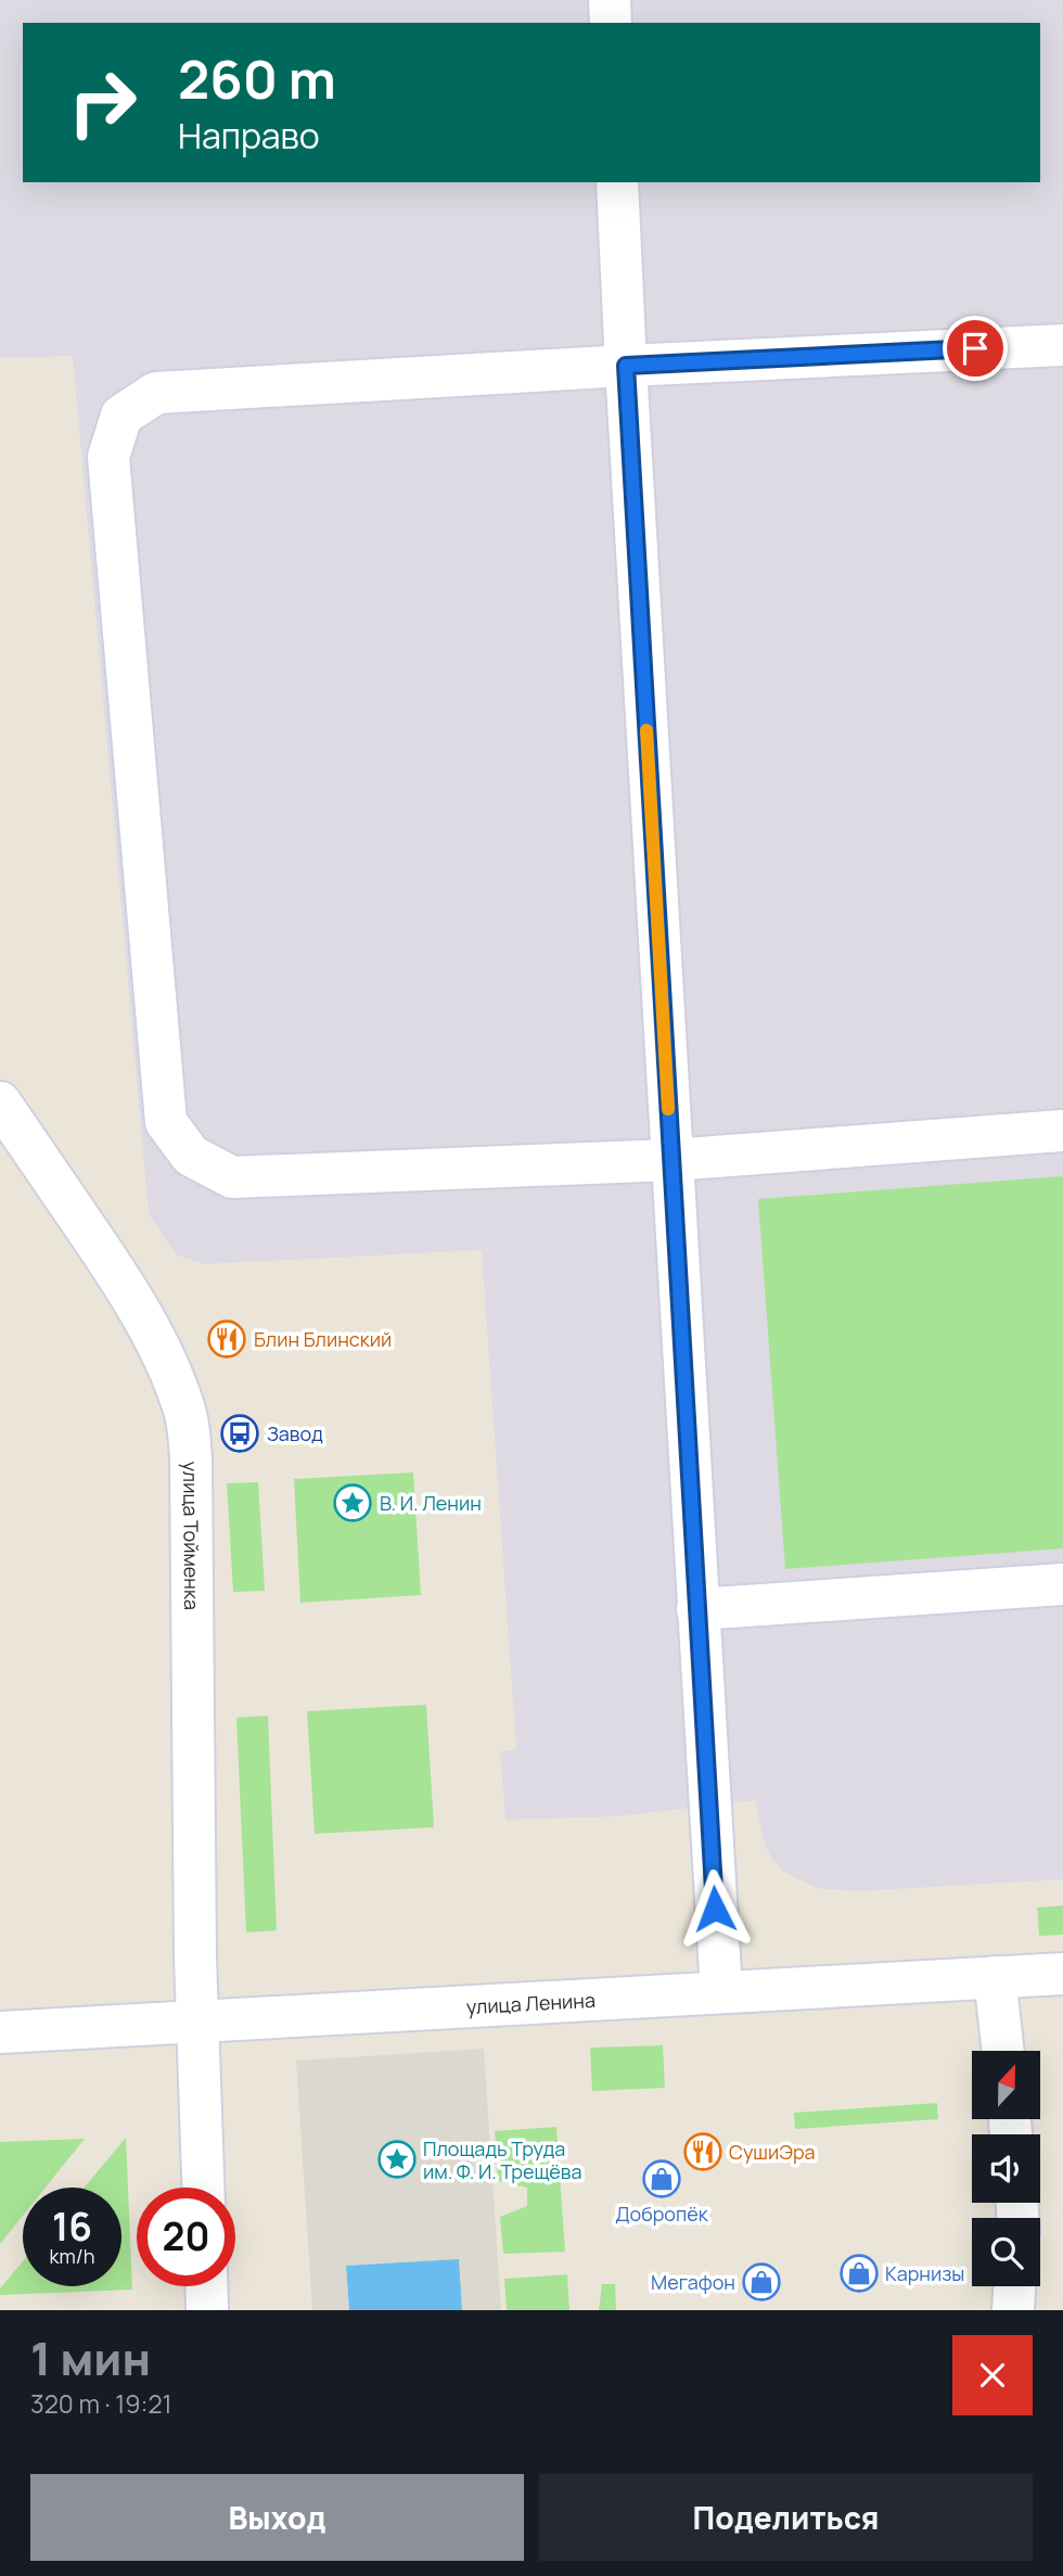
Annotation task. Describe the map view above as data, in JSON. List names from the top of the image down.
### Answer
{
  "streets": {
    "street": ["улица Тойменка", "улица Ленина"]
  },
  "crossings": [
    ["улица Тойменка", "улица Ленина"]
  ],
  "places": {
    "restaurant": ["Блин Блинский", "СушиЭра"],
    "bus stop": ["Завод"],
    "place": ["В. И. Ленин", "Площадь Труда им. Ф. И. Трещёва"],
    "shop": ["Добропёк", "Карнизы", "Мегафон"]
  },
  "north": "top",
  "page": {
    "turn": ["260 m", "Направо"],
    "speed": "16 km/h",
    "limit": "20",
    "heading": ["1 мин", "320 m · 19:21"],
    "buttons": ["Выход", "Поделиться"]
  }
}
